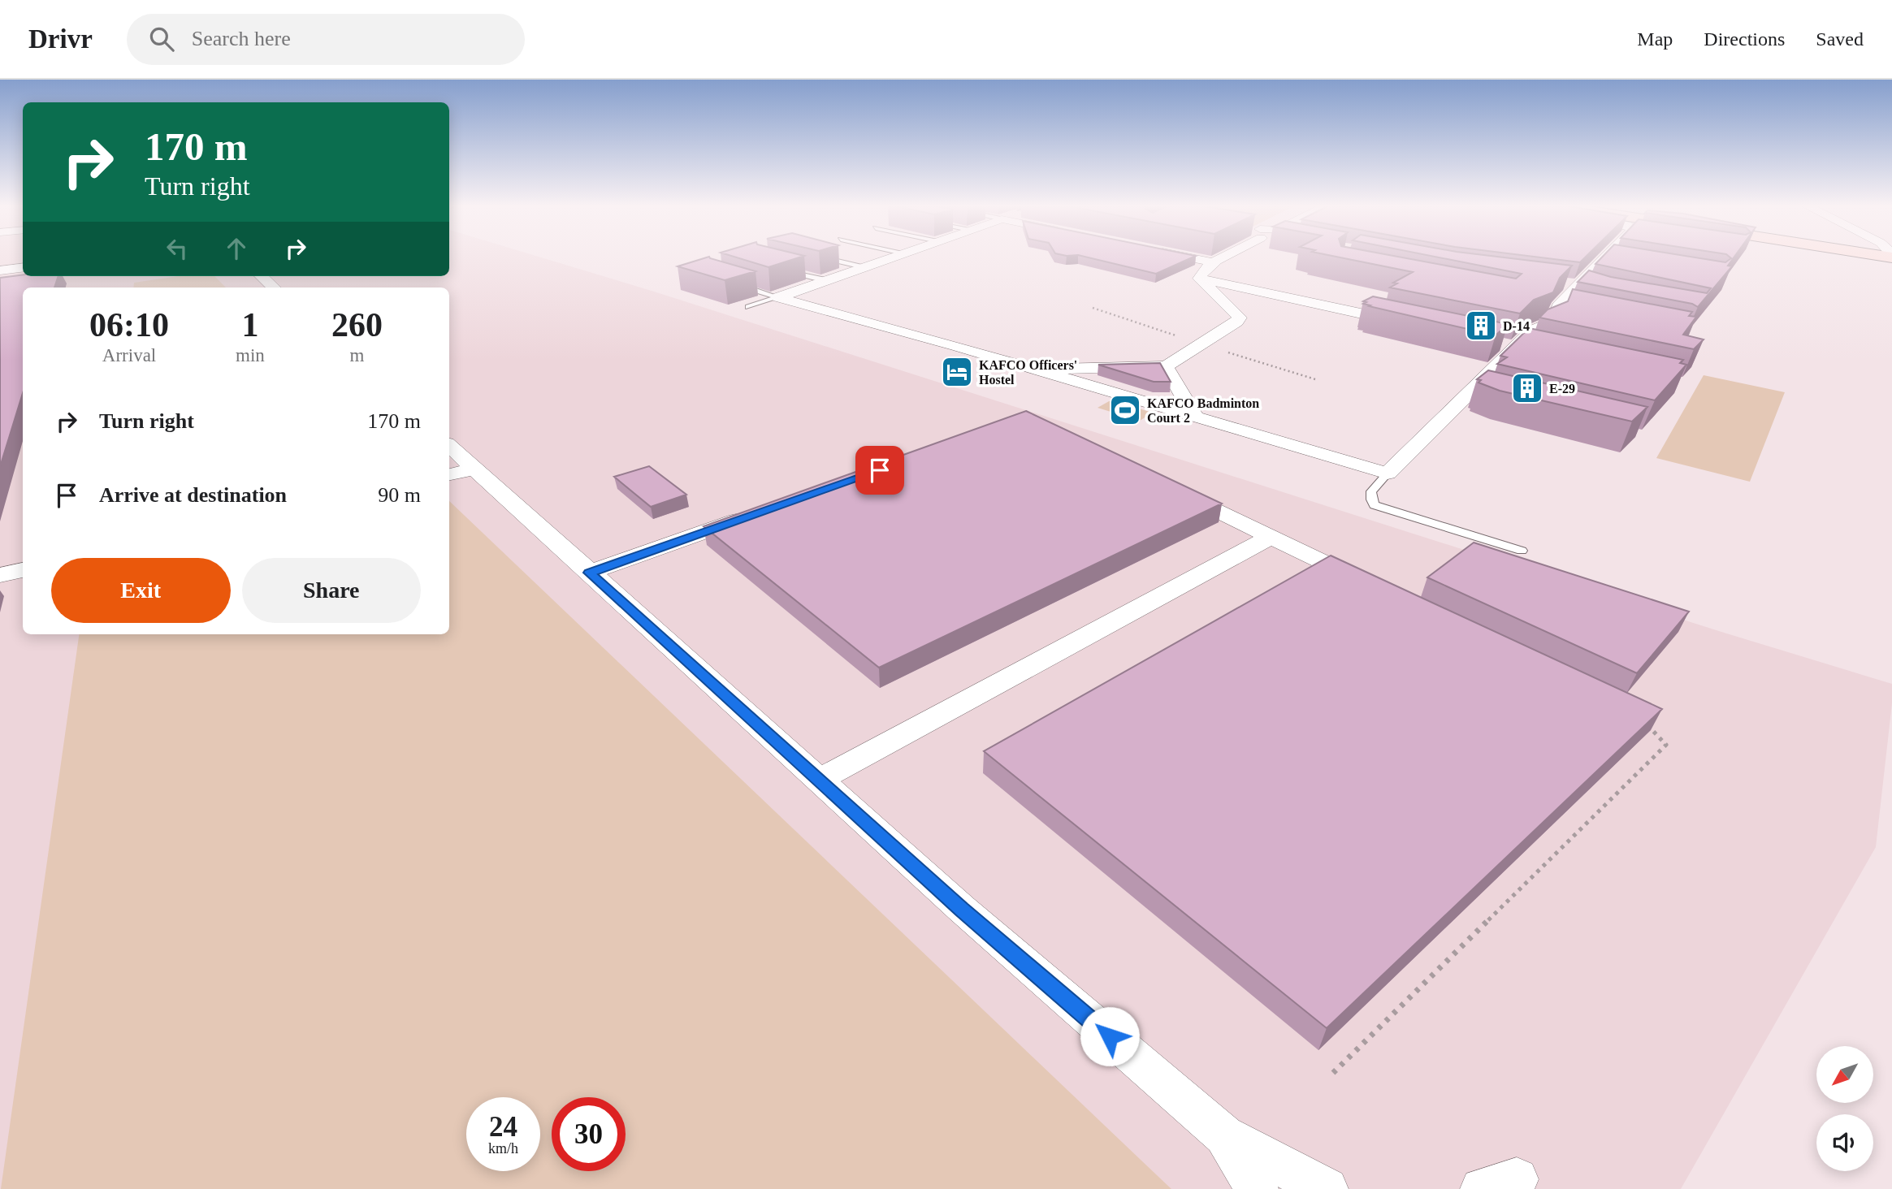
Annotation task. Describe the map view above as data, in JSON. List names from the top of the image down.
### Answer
{
  "places": {
    "building": ["D-14", "E-29"],
    "hotel": ["KAFCO Officers' Hostel"],
    "sports": ["KAFCO Badminton Court 2"]
  },
  "north": "bottom left",
  "page": {
    "header": "Drivr",
    "search": "Search here",
    "nav": ["Map", "Directions", "Saved"],
    "turn": ["170 m", "Turn right"],
    "eta": [
      "06:10",
      "Arrival",
      "1",
      "min",
      "260",
      "m"
    ],
    "list": [
      {
        "name": "Turn right",
        "value": "170 m"
      },
      {
        "name": "Arrive at destination",
        "value": "90 m"
      }
    ],
    "buttons": ["Exit", "Share"],
    "speed": "24 km/h",
    "limit": "30"
  }
}
